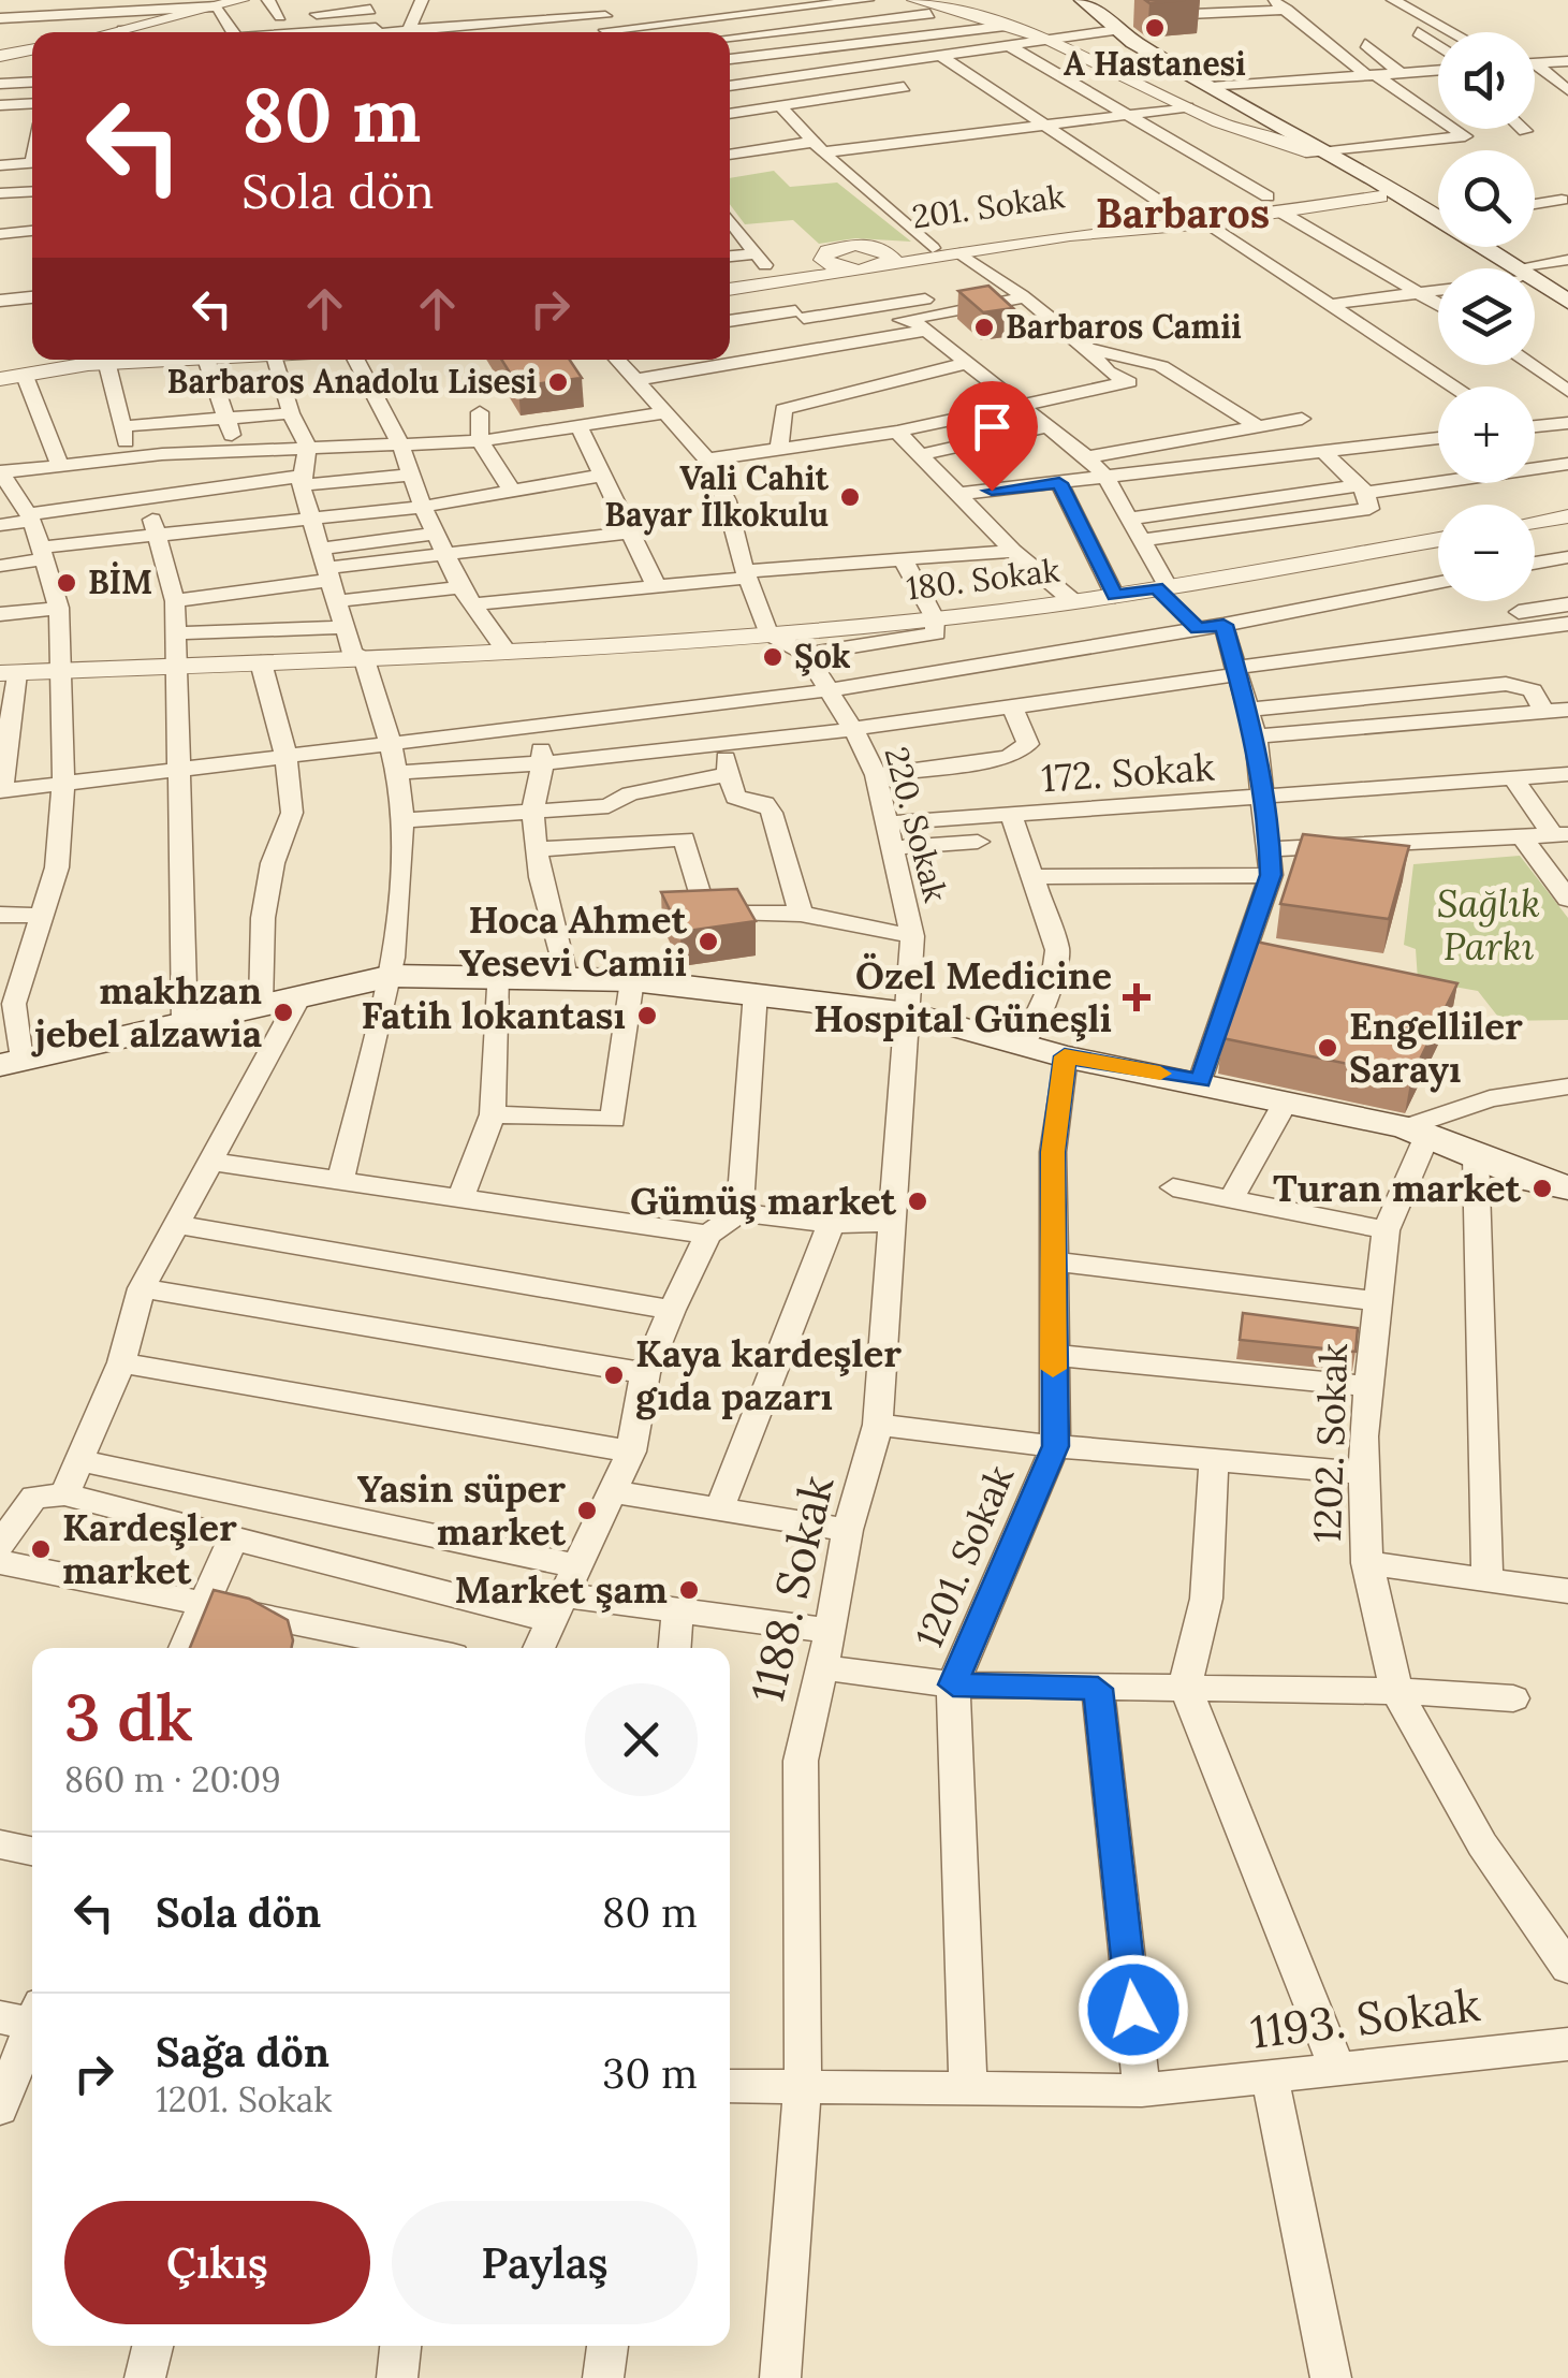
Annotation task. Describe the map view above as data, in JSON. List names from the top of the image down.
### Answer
{
  "streets": {
    "street": [
      "201. Sokak",
      "180. Sokak",
      "172. Sokak",
      "220. Sokak",
      "1202. Sokak",
      "1201. Sokak",
      "1188. Sokak",
      "1193. Sokak"
    ]
  },
  "crossings": [
    ["172. Sokak", "220. Sokak"],
    ["220. Sokak", "1188. Sokak"],
    ["1201. Sokak", "1193. Sokak"],
    ["1188. Sokak", "1193. Sokak"]
  ],
  "districts": ["Barbaros"],
  "parks": ["Sağlık Parkı"],
  "places": {
    "other": [
      "A Hastanesi",
      "Barbaros Camii",
      "Barbaros Anadolu Lisesi",
      "Vali Cahit Bayar İlkokulu",
      "BİM",
      "Şok",
      "Hoca Ahmet Yesevi Camii",
      "makhzan jebel alzawia",
      "Fatih lokantası",
      "Engelliler Sarayı",
      "Turan market",
      "Gümüş market",
      "Kaya kardeşler gıda pazarı",
      "Yasin süper market",
      "Kardeşler market",
      "Market şam"
    ],
    "health": ["Özel Medicine Hospital Güneşli"]
  },
  "page": {
    "map_buttons": ["+", "−"],
    "turn": ["80 m", "Sola dön"],
    "heading": ["3 dk", "860 m · 20:09"],
    "list": [
      {
        "name": "Sola dön",
        "value": "80 m"
      },
      {
        "name": "Sağa dön",
        "note": "1201. Sokak",
        "value": "30 m"
      }
    ],
    "buttons": ["Çıkış", "Paylaş"]
  }
}
